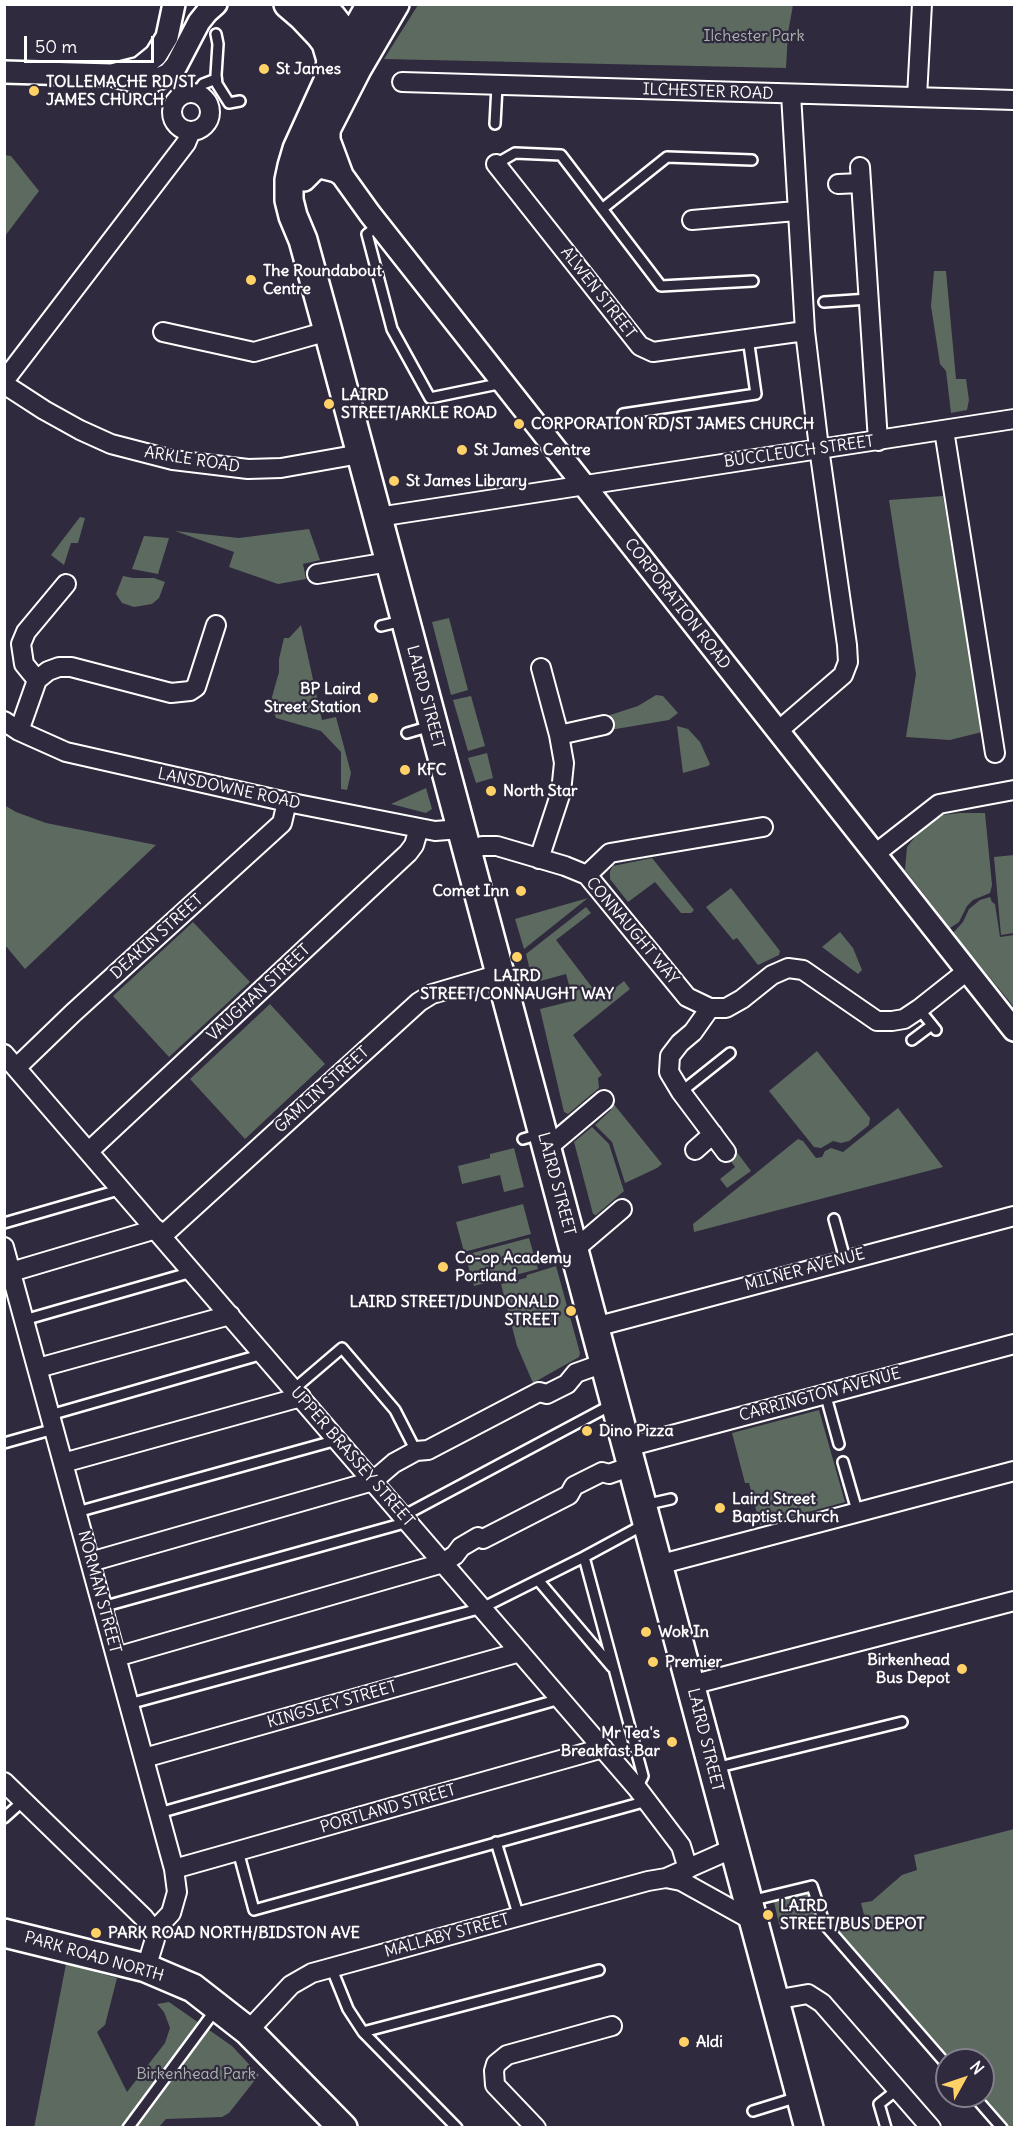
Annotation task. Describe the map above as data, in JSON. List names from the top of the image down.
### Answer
{
  "streets": {
    "main road": ["LAIRD STREET", "PARK ROAD NORTH"],
    "street": [
      "ILCHESTER ROAD",
      "ALWEN STREET",
      "BUCCLEUCH STREET",
      "ARKLE ROAD",
      "CORPORATION ROAD",
      "LANSDOWNE ROAD",
      "CONNAUGHT WAY",
      "DEAKIN STREET",
      "VAUGHAN STREET",
      "GAMLIN STREET",
      "MILNER AVENUE",
      "CARRINGTON AVENUE",
      "UPPER BRASSEY STREET",
      "NORMAN STREET",
      "KINGSLEY STREET",
      "PORTLAND STREET",
      "MALLABY STREET"
    ]
  },
  "crossings": [
    ["BUCCLEUCH STREET", "CORPORATION ROAD"],
    ["BUCCLEUCH STREET", "LAIRD STREET"],
    ["ARKLE ROAD", "LAIRD STREET"],
    ["LAIRD STREET", "LANSDOWNE ROAD"],
    ["LAIRD STREET", "CONNAUGHT WAY"],
    ["LAIRD STREET", "GAMLIN STREET"],
    ["LAIRD STREET", "MILNER AVENUE"],
    ["LAIRD STREET", "CARRINGTON AVENUE"],
    ["LAIRD STREET", "MALLABY STREET"],
    ["LANSDOWNE ROAD", "CONNAUGHT WAY"],
    ["LANSDOWNE ROAD", "DEAKIN STREET"],
    ["LANSDOWNE ROAD", "VAUGHAN STREET"],
    ["DEAKIN STREET", "UPPER BRASSEY STREET"],
    ["VAUGHAN STREET", "UPPER BRASSEY STREET"],
    ["GAMLIN STREET", "UPPER BRASSEY STREET"],
    ["CARRINGTON AVENUE", "UPPER BRASSEY STREET"],
    ["UPPER BRASSEY STREET", "KINGSLEY STREET"],
    ["UPPER BRASSEY STREET", "PORTLAND STREET"],
    ["UPPER BRASSEY STREET", "MALLABY STREET"],
    ["NORMAN STREET", "KINGSLEY STREET"],
    ["NORMAN STREET", "PORTLAND STREET"],
    ["MALLABY STREET", "PARK ROAD NORTH"]
  ],
  "parks": ["Ilchester Park", "Birkenhead Park"],
  "places": [
    "St James",
    "TOLLEMACHE RD/ST JAMES CHURCH",
    "The Roundabout Centre",
    "LAIRD STREET/ARKLE ROAD",
    "CORPORATION RD/ST JAMES CHURCH",
    "St James Centre",
    "St James Library",
    "BP Laird Street Station",
    "KFC",
    "North Star",
    "Comet Inn",
    "LAIRD STREET/CONNAUGHT WAY",
    "Co-op Academy Portland",
    "LAIRD STREET/DUNDONALD STREET",
    "Dino Pizza",
    "Laird Street Baptist Church",
    "Wok In",
    "Premier",
    "Birkenhead Bus Depot",
    "Mr Tea's Breakfast Bar",
    "LAIRD STREET/BUS DEPOT",
    "PARK ROAD NORTH/BIDSTON AVE",
    "Aldi"
  ],
  "scale_bar": "50 m",
  "north": "top right"
}
